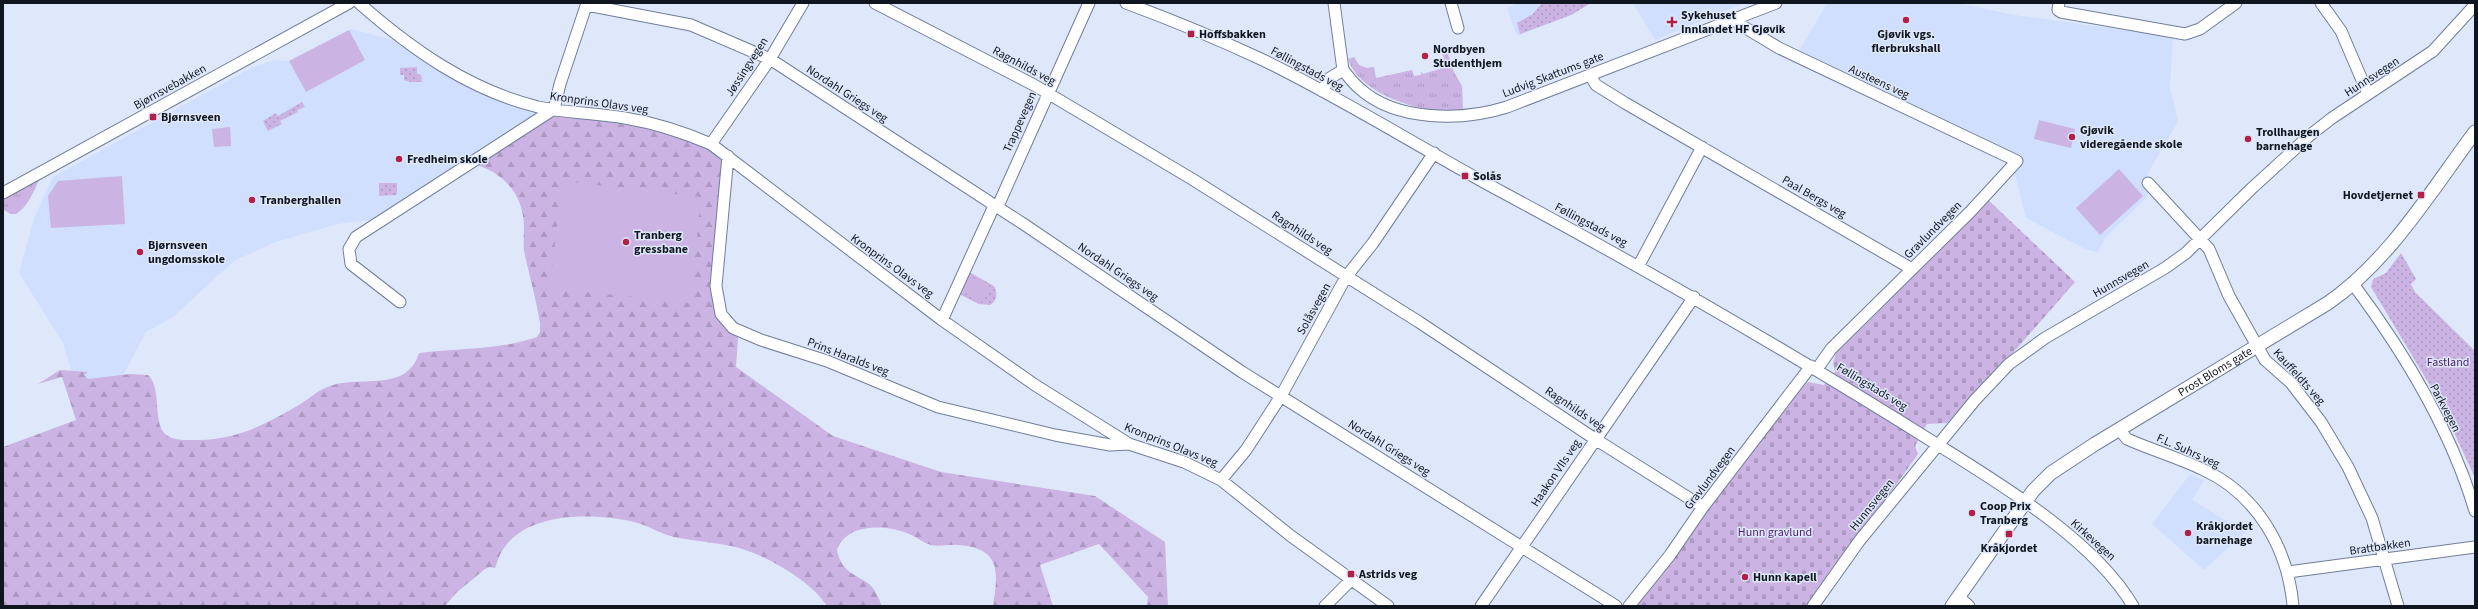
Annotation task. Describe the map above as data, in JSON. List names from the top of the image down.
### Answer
{
  "streets": {
    "main road": ["Prost Bloms gate"],
    "street": [
      "Ragnhilds veg",
      "Jøssingvegen",
      "Føllingstads veg",
      "Ludvig Skattums gate",
      "Hunnsvegen",
      "Austeens veg",
      "Bjørnsvebakken",
      "Nordahl Griegs veg",
      "Kronprins Olavs veg",
      "Trappevegen",
      "Paal Bergs veg",
      "Gravlundvegen",
      "Solåsvegen",
      "Prins Haralds veg",
      "Kauffeldts veg",
      "Parkvegen",
      "F.L. Suhrs veg",
      "Haakon VIIs veg",
      "Kirkevegen",
      "Brattbakken"
    ]
  },
  "crossings": [
    ["Ragnhilds veg", "Trappevegen"],
    ["Ragnhilds veg", "Gravlundvegen"],
    ["Ragnhilds veg", "Solåsvegen"],
    ["Ragnhilds veg", "Haakon VIIs veg"],
    ["Jøssingvegen", "Nordahl Griegs veg"],
    ["Jøssingvegen", "Kronprins Olavs veg"],
    ["Føllingstads veg", "Hunnsvegen"],
    ["Føllingstads veg", "Gravlundvegen"],
    ["Føllingstads veg", "Solåsvegen"],
    ["Føllingstads veg", "Prost Bloms gate"],
    ["Føllingstads veg", "Haakon VIIs veg"],
    ["Føllingstads veg", "Kirkevegen"],
    ["Ludvig Skattums gate", "Austeens veg"],
    ["Ludvig Skattums gate", "Paal Bergs veg"],
    ["Hunnsvegen", "Kauffeldts veg"],
    ["Austeens veg", "Gravlundvegen"],
    ["Nordahl Griegs veg", "Trappevegen"],
    ["Nordahl Griegs veg", "Solåsvegen"],
    ["Nordahl Griegs veg", "Haakon VIIs veg"],
    ["Kronprins Olavs veg", "Trappevegen"],
    ["Kronprins Olavs veg", "Solåsvegen"],
    ["Kronprins Olavs veg", "Prins Haralds veg"],
    ["Paal Bergs veg", "Gravlundvegen"],
    ["Prost Bloms gate", "Kauffeldts veg"],
    ["Prost Bloms gate", "Parkvegen"],
    ["Prost Bloms gate", "F.L. Suhrs veg"],
    ["Prost Bloms gate", "Kirkevegen"],
    ["Kauffeldts veg", "Brattbakken"],
    ["F.L. Suhrs veg", "Brattbakken"]
  ],
  "parks": ["Fastland", "Hunn gravlund"],
  "places": {
    "other": [
      "Gjøvik vgs. flerbrukshall",
      "Nordbyen Studenthjem",
      "Gjøvik videregående skole",
      "Trollhaugen barnehage",
      "Fredheim skole",
      "Tranberghallen",
      "Tranberg gressbane",
      "Bjørnsveen ungdomsskole",
      "Coop Prix Tranberg",
      "Kråkjordet barnehage",
      "Hunn kapell"
    ],
    "health": ["Sykehuset Innlandet HF Gjøvik"],
    "transit": [
      "Hoffsbakken",
      "Bjørnsveen",
      "Solås",
      "Hovdetjernet",
      "Kråkjordet",
      "Astrids veg"
    ]
  }
}
